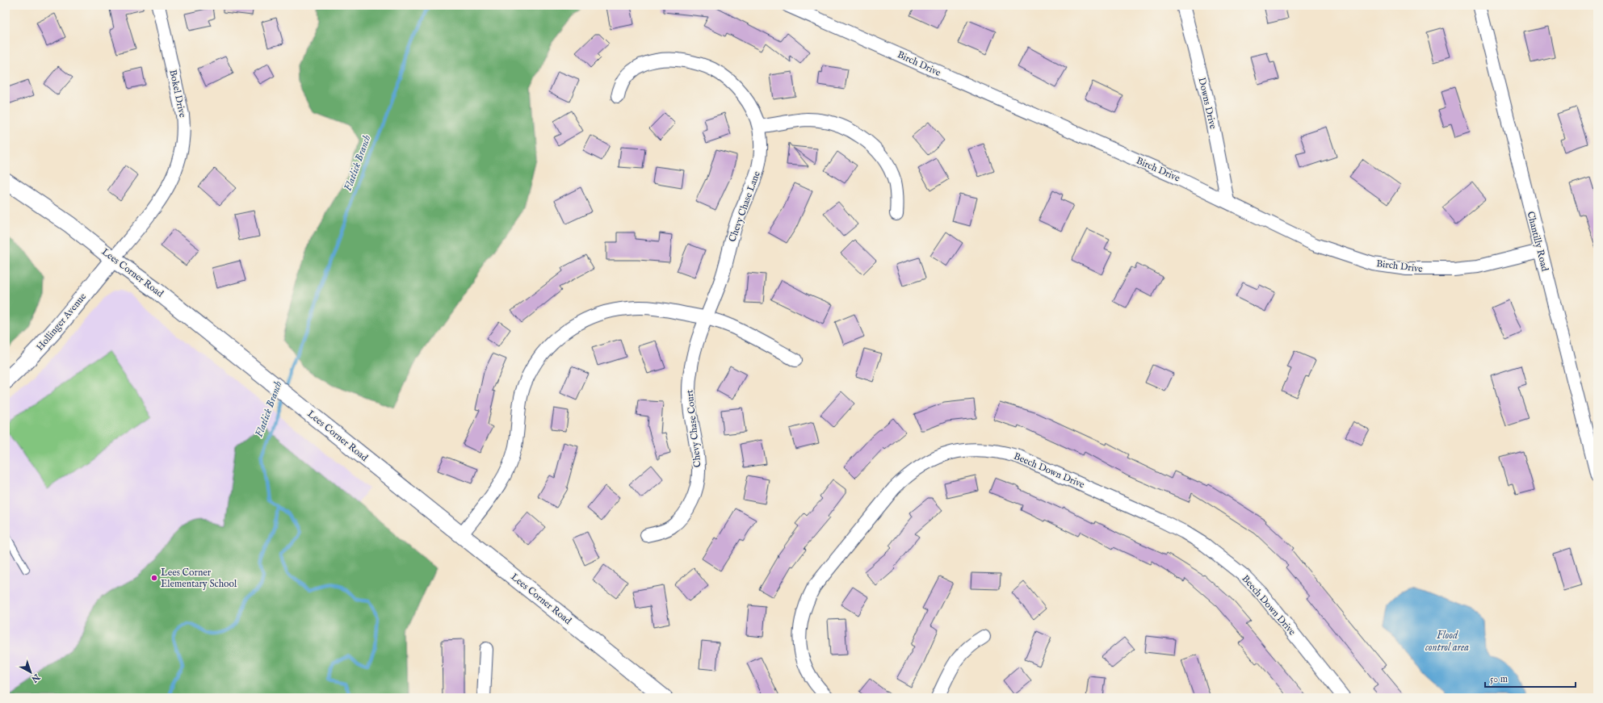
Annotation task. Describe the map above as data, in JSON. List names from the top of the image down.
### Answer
{
  "streets": {
    "street": [
      "Birch Drive",
      "Bokel Drive",
      "Downs Drive",
      "Chevy Chase Lane",
      "Chantilly Road",
      "Lees Corner Road",
      "Hollinger Avenue",
      "Chevy Chase Court",
      "Beech Down Drive"
    ]
  },
  "crossings": [
    ["Birch Drive", "Downs Drive"],
    ["Birch Drive", "Chantilly Road"],
    ["Bokel Drive", "Lees Corner Road"],
    ["Bokel Drive", "Hollinger Avenue"],
    ["Chevy Chase Lane", "Chevy Chase Court"],
    ["Lees Corner Road", "Hollinger Avenue"]
  ],
  "water": ["Flatlick Branch", "Flood control area"],
  "places": ["Lees Corner Elementary School"],
  "scale_bar": "50 m",
  "north": "bottom right"
}
